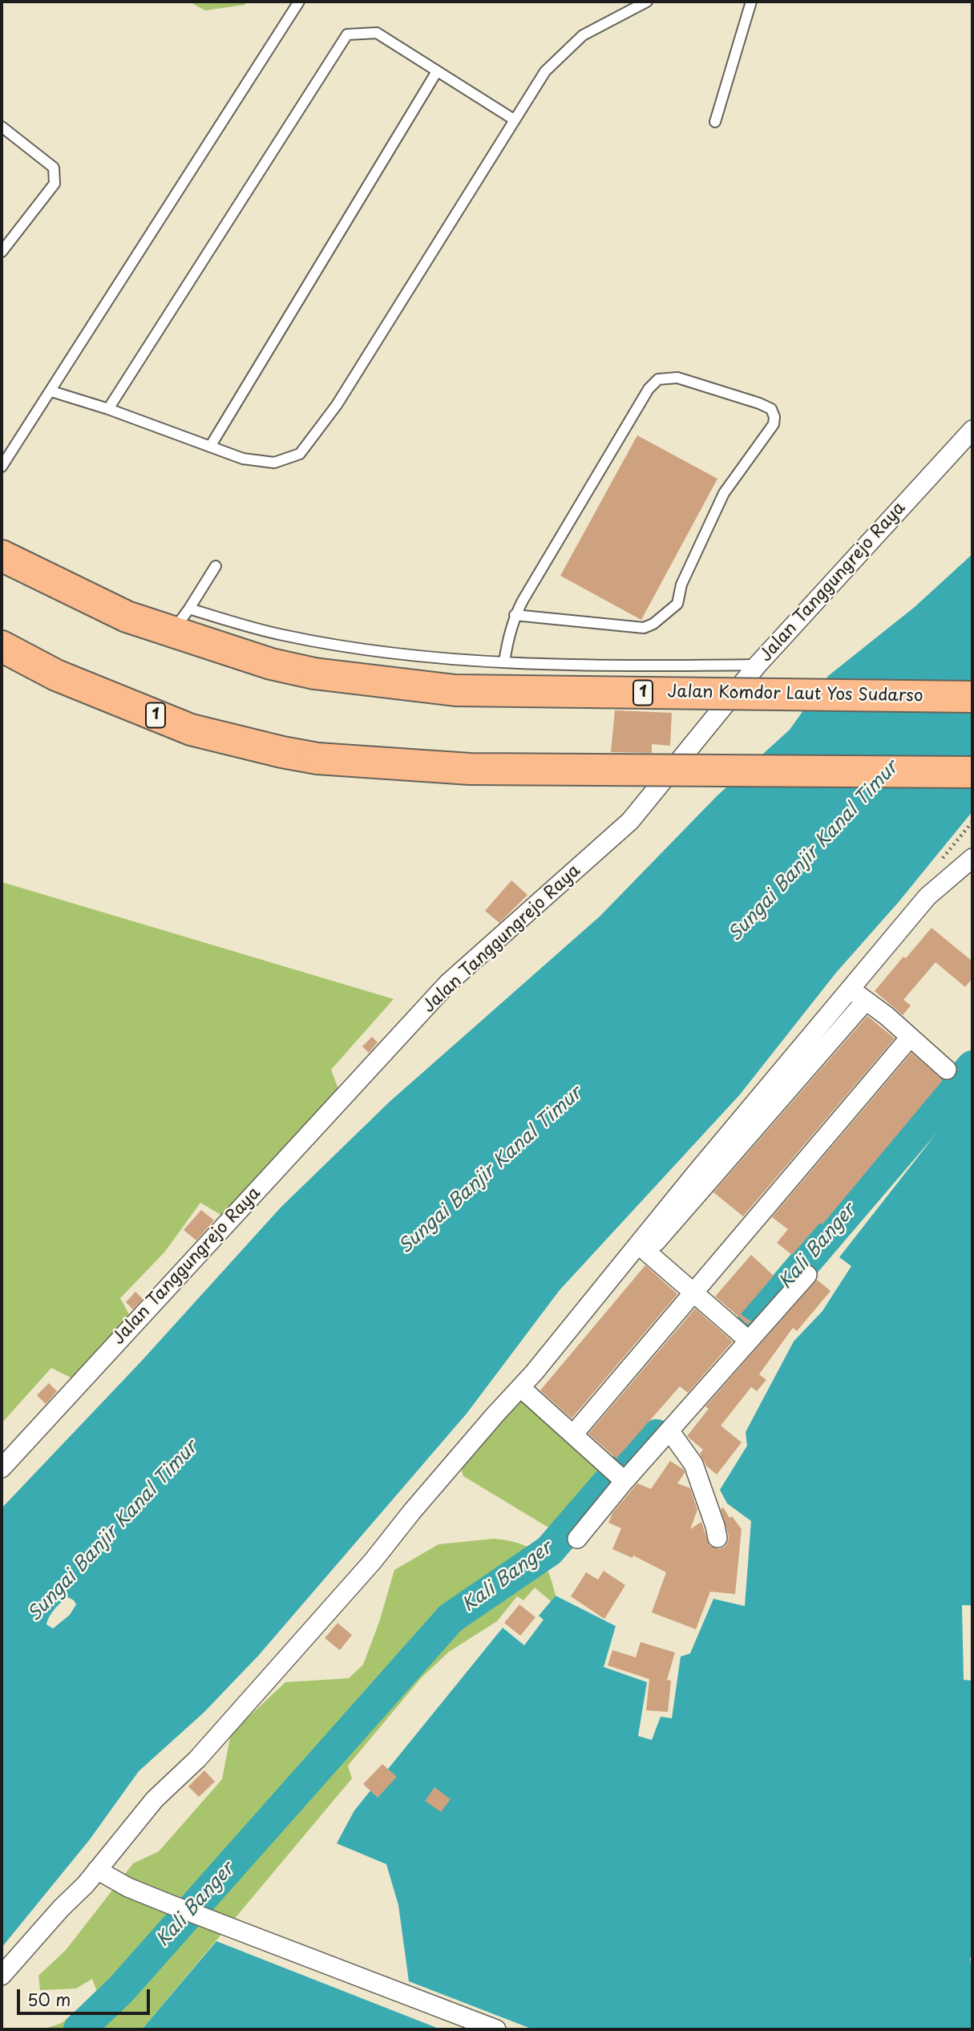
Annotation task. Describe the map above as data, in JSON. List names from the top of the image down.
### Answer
{
  "streets": {
    "highway": ["1", "Jalan Komdor Laut Yos Sudarso"],
    "street": ["Jalan Tanggungrejo Raya"]
  },
  "water": ["Sungai Banjir Kanal Timur", "Kali Banger"],
  "scale_bar": "50 m"
}
